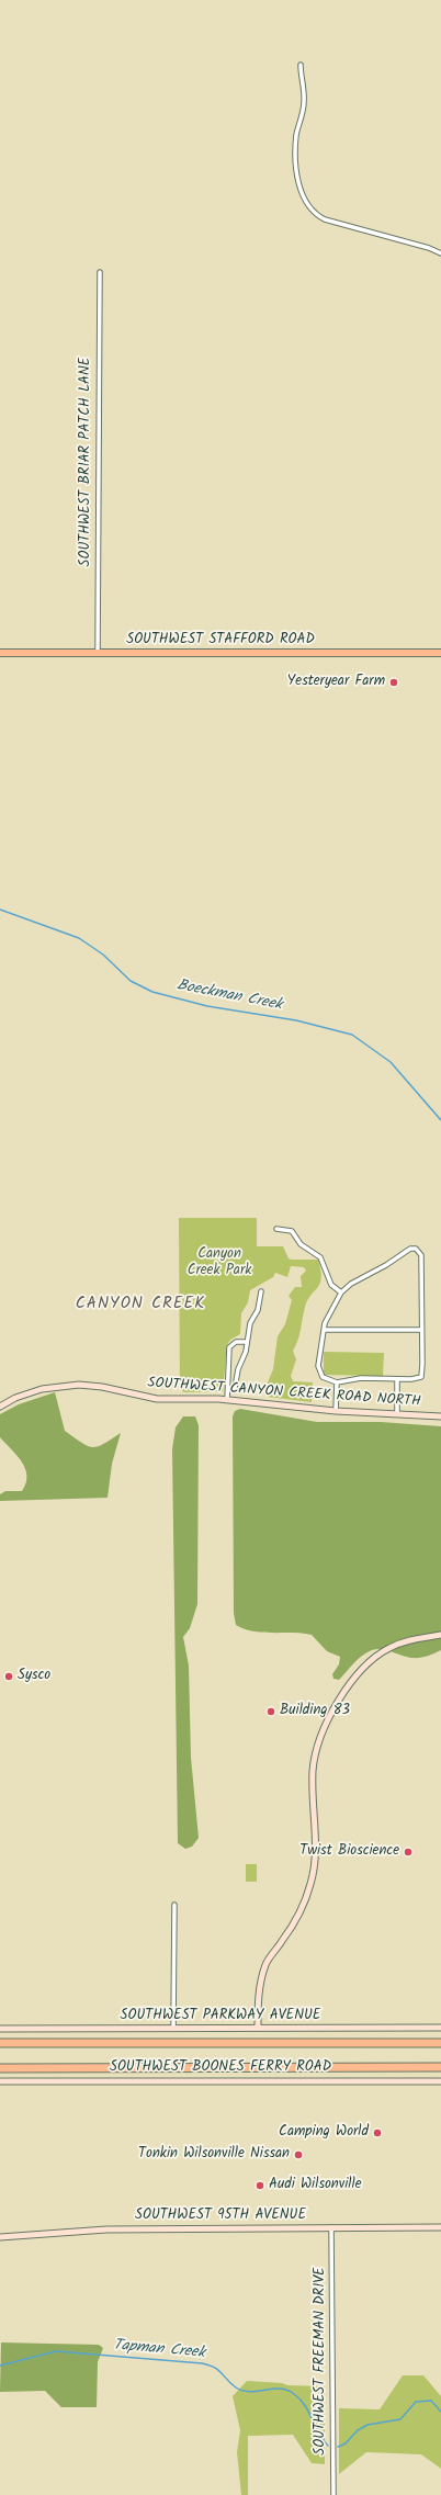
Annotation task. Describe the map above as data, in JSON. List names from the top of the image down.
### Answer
{
  "streets": {
    "main road": ["SOUTHWEST STAFFORD ROAD"],
    "street": [
      "SOUTHWEST BRIAR PATCH LANE",
      "SOUTHWEST CANYON CREEK ROAD NORTH",
      "SOUTHWEST PARKWAY AVENUE",
      "SOUTHWEST BOONES FERRY ROAD",
      "SOUTHWEST 95TH AVENUE",
      "SOUTHWEST FREEMAN DRIVE"
    ]
  },
  "crossings": [
    ["SOUTHWEST BRIAR PATCH LANE", "SOUTHWEST STAFFORD ROAD"],
    ["SOUTHWEST 95TH AVENUE", "SOUTHWEST FREEMAN DRIVE"]
  ],
  "districts": ["CANYON CREEK"],
  "water": ["Boeckman Creek", "Tapman Creek"],
  "parks": ["Canyon Creek Park"],
  "places": [
    "Yesteryear Farm",
    "Sysco",
    "Building 83",
    "Twist Bioscience",
    "Camping World",
    "Tonkin Wilsonville Nissan",
    "Audi Wilsonville"
  ]
}
